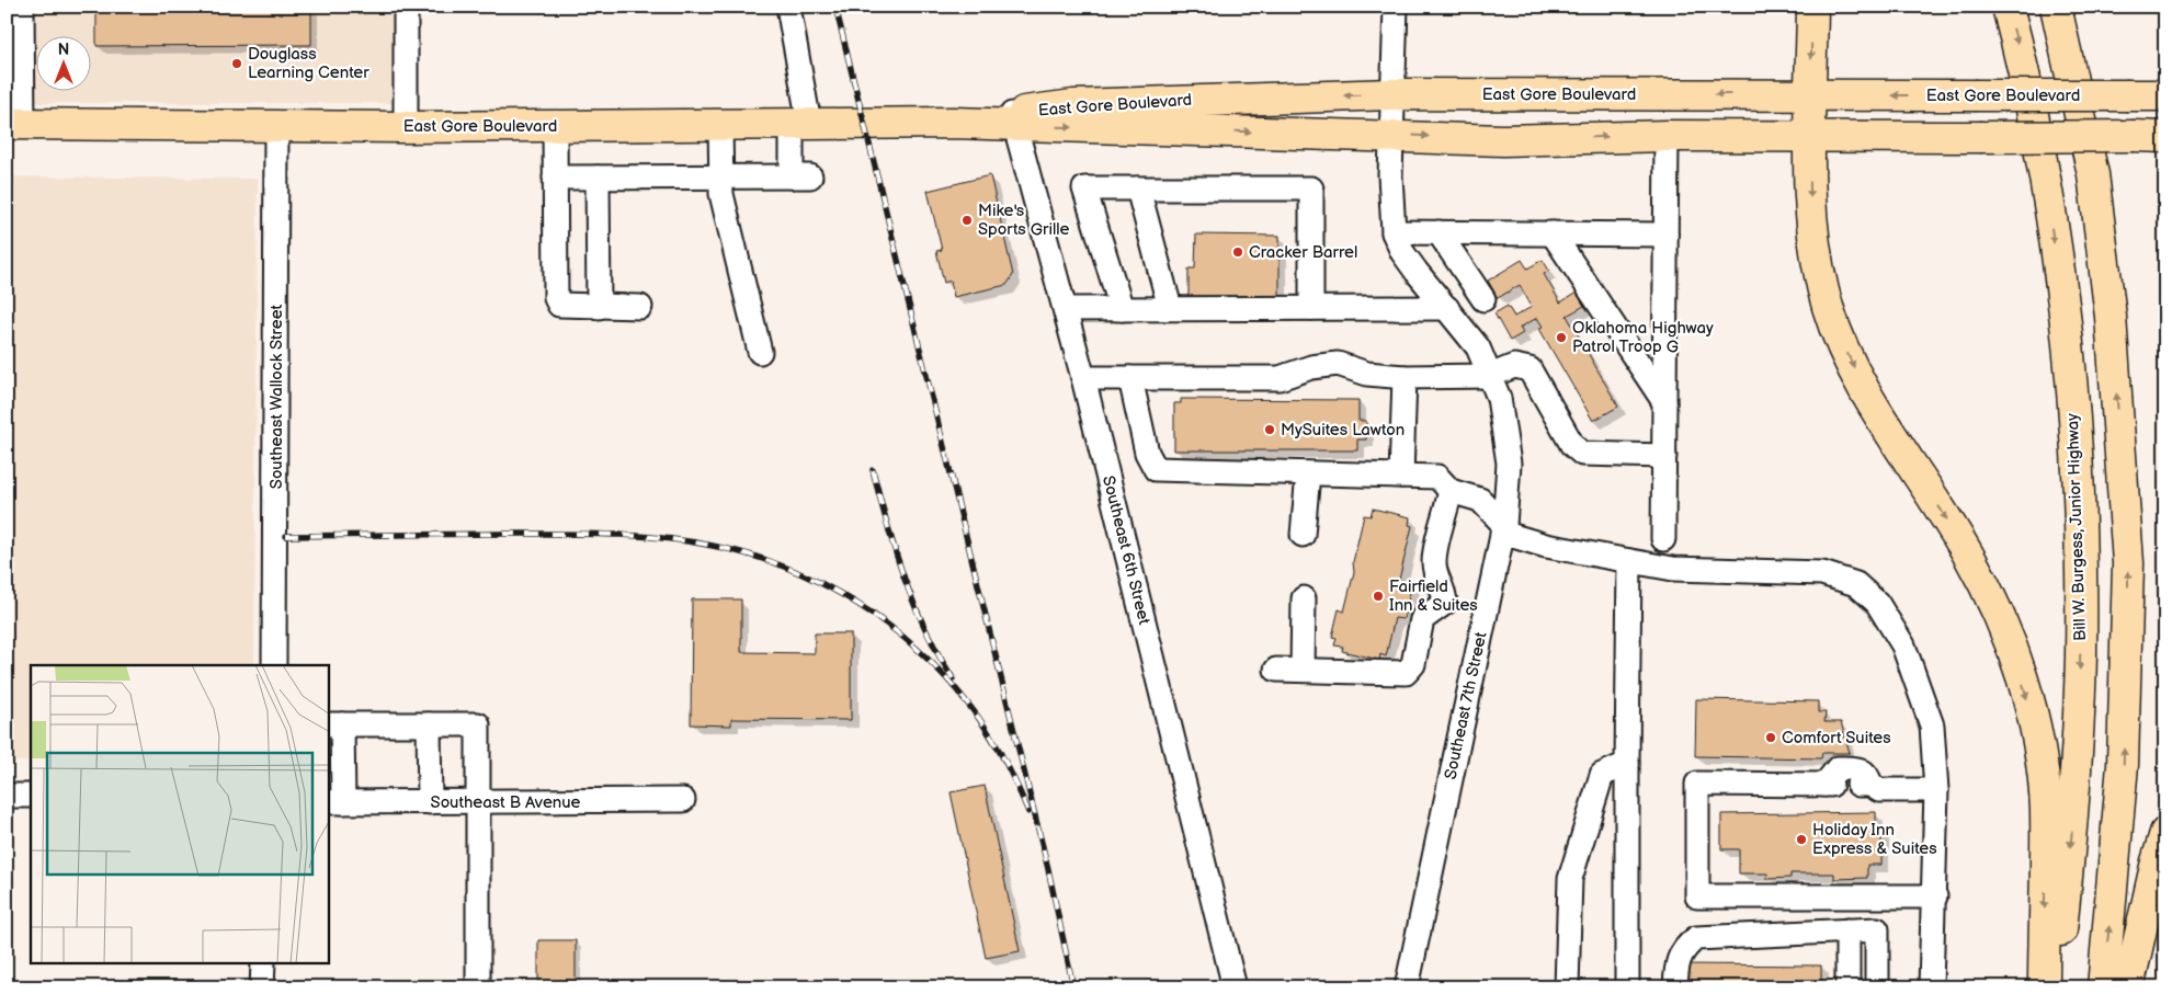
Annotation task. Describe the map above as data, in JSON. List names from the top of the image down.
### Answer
{
  "streets": {
    "main road": ["East Gore Boulevard", "Bill W. Burgess, Junior Highway"],
    "street": [
      "Southeast Wallock Street",
      "Southeast 6th Street",
      "Southeast 7th Street",
      "Southeast B Avenue"
    ]
  },
  "crossings": [
    ["East Gore Boulevard", "Southeast Wallock Street"],
    ["East Gore Boulevard", "Southeast 6th Street"],
    ["East Gore Boulevard", "Southeast 7th Street"]
  ],
  "places": [
    "Douglass Learning Center",
    "Mike's Sports Grille",
    "Cracker Barrel",
    "Oklahoma Highway Patrol Troop G",
    "MySuites Lawton",
    "Fairfield Inn & Suites",
    "Comfort Suites",
    "Holiday Inn Express & Suites"
  ],
  "north": "top"
}
